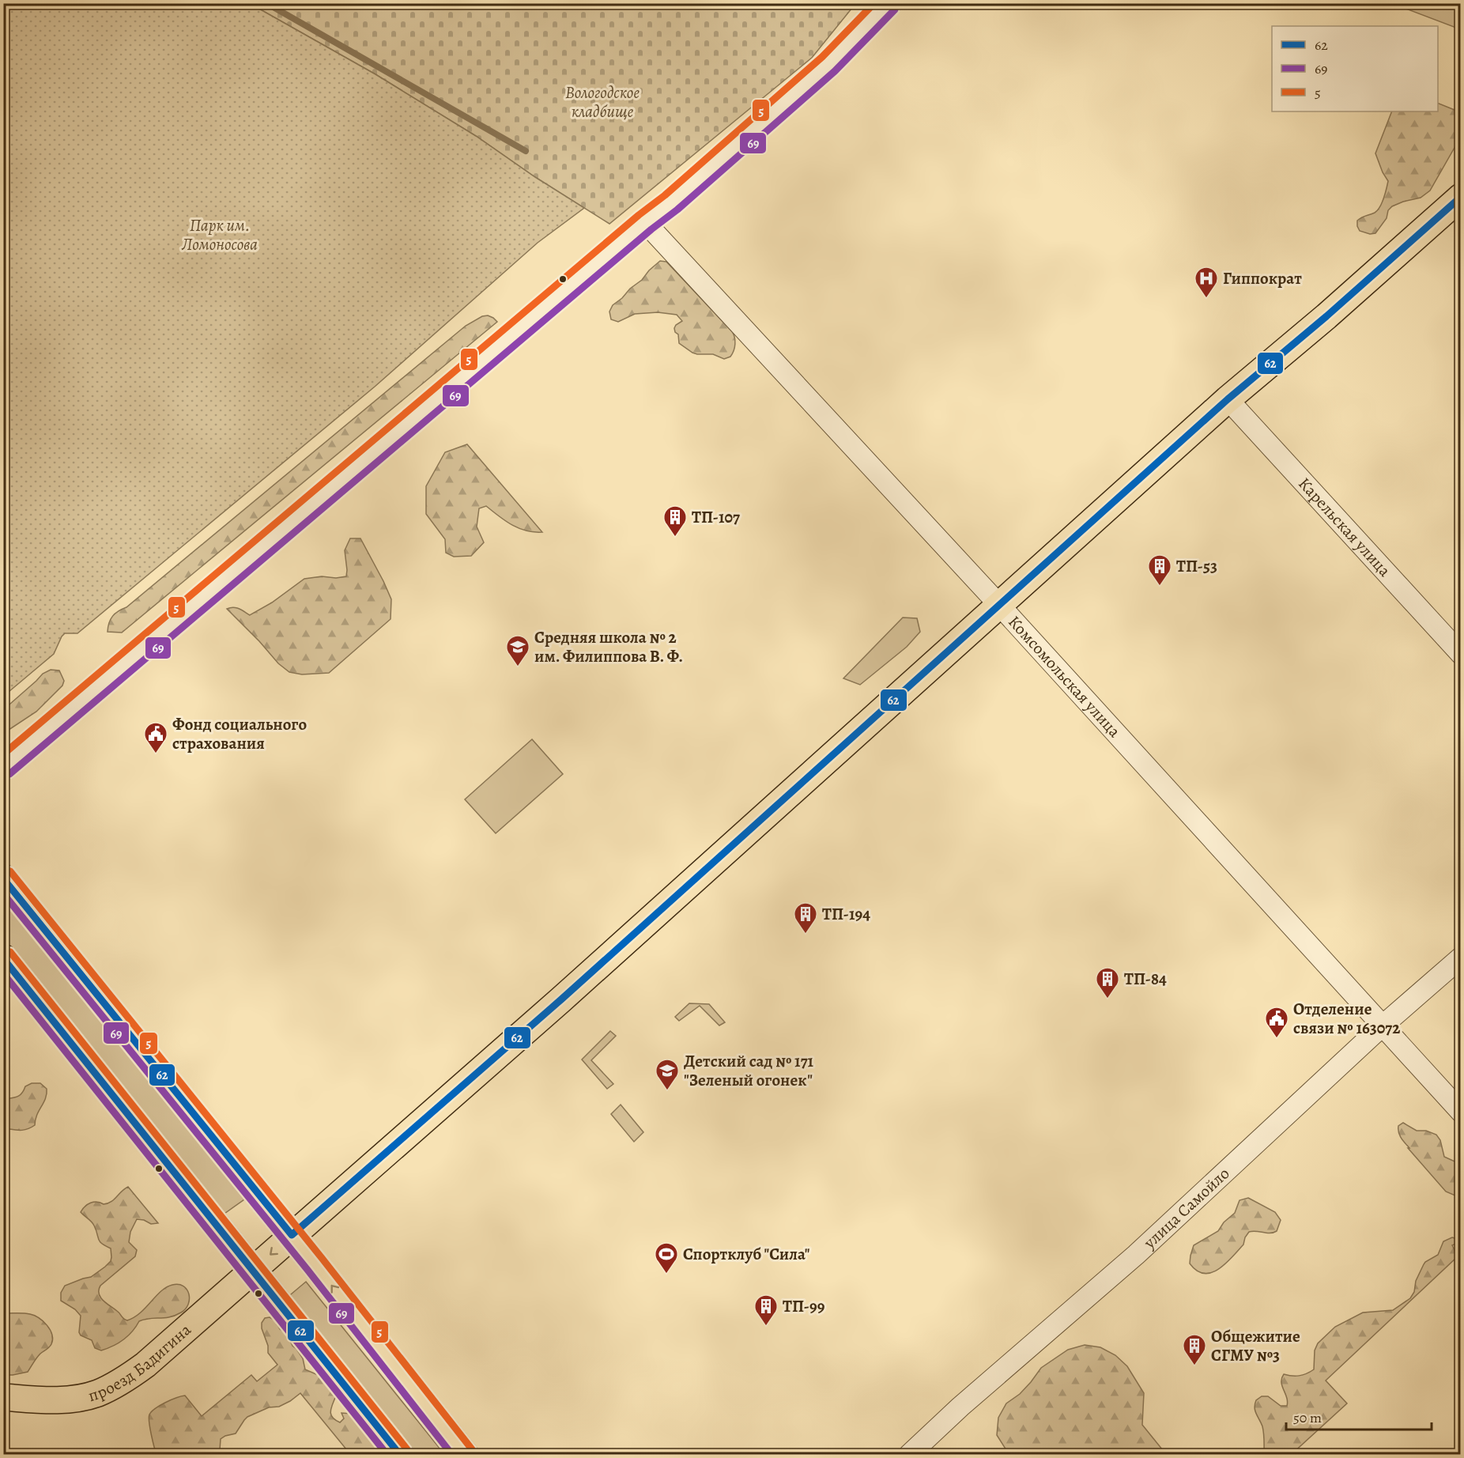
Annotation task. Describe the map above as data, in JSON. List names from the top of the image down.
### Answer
{
  "streets": {
    "main road": ["проезд Бадигина"],
    "street": ["Карельская улица", "Комсомольская улица", "улица Самойло"]
  },
  "crossings": [
    ["Карельская улица", "проезд Бадигина"],
    ["Комсомольская улица", "улица Самойло"],
    ["Комсомольская улица", "проезд Бадигина"]
  ],
  "parks": ["Вологодское кладбище", "Парк им. Ломоносова"],
  "places": {
    "hospital": ["Гиппократ"],
    "building": [
      "ТП-107",
      "ТП-53",
      "ТП-194",
      "ТП-84",
      "ТП-99",
      "Общежитие СГМУ №3"
    ],
    "school or university": ["Средняя школа № 2 им. Филиппова В. Ф.", "Детский сад № 171 \"Зеленый огонек\""],
    "public building": ["Фонд социального страхования", "Отделение связи № 163072"],
    "sports": ["Спортклуб \"Сила\""]
  },
  "lines": ["transit line 5", "transit line 69", "transit line 62"],
  "legend": ["62", "69", "5"],
  "scale_bar": "50 m"
}
